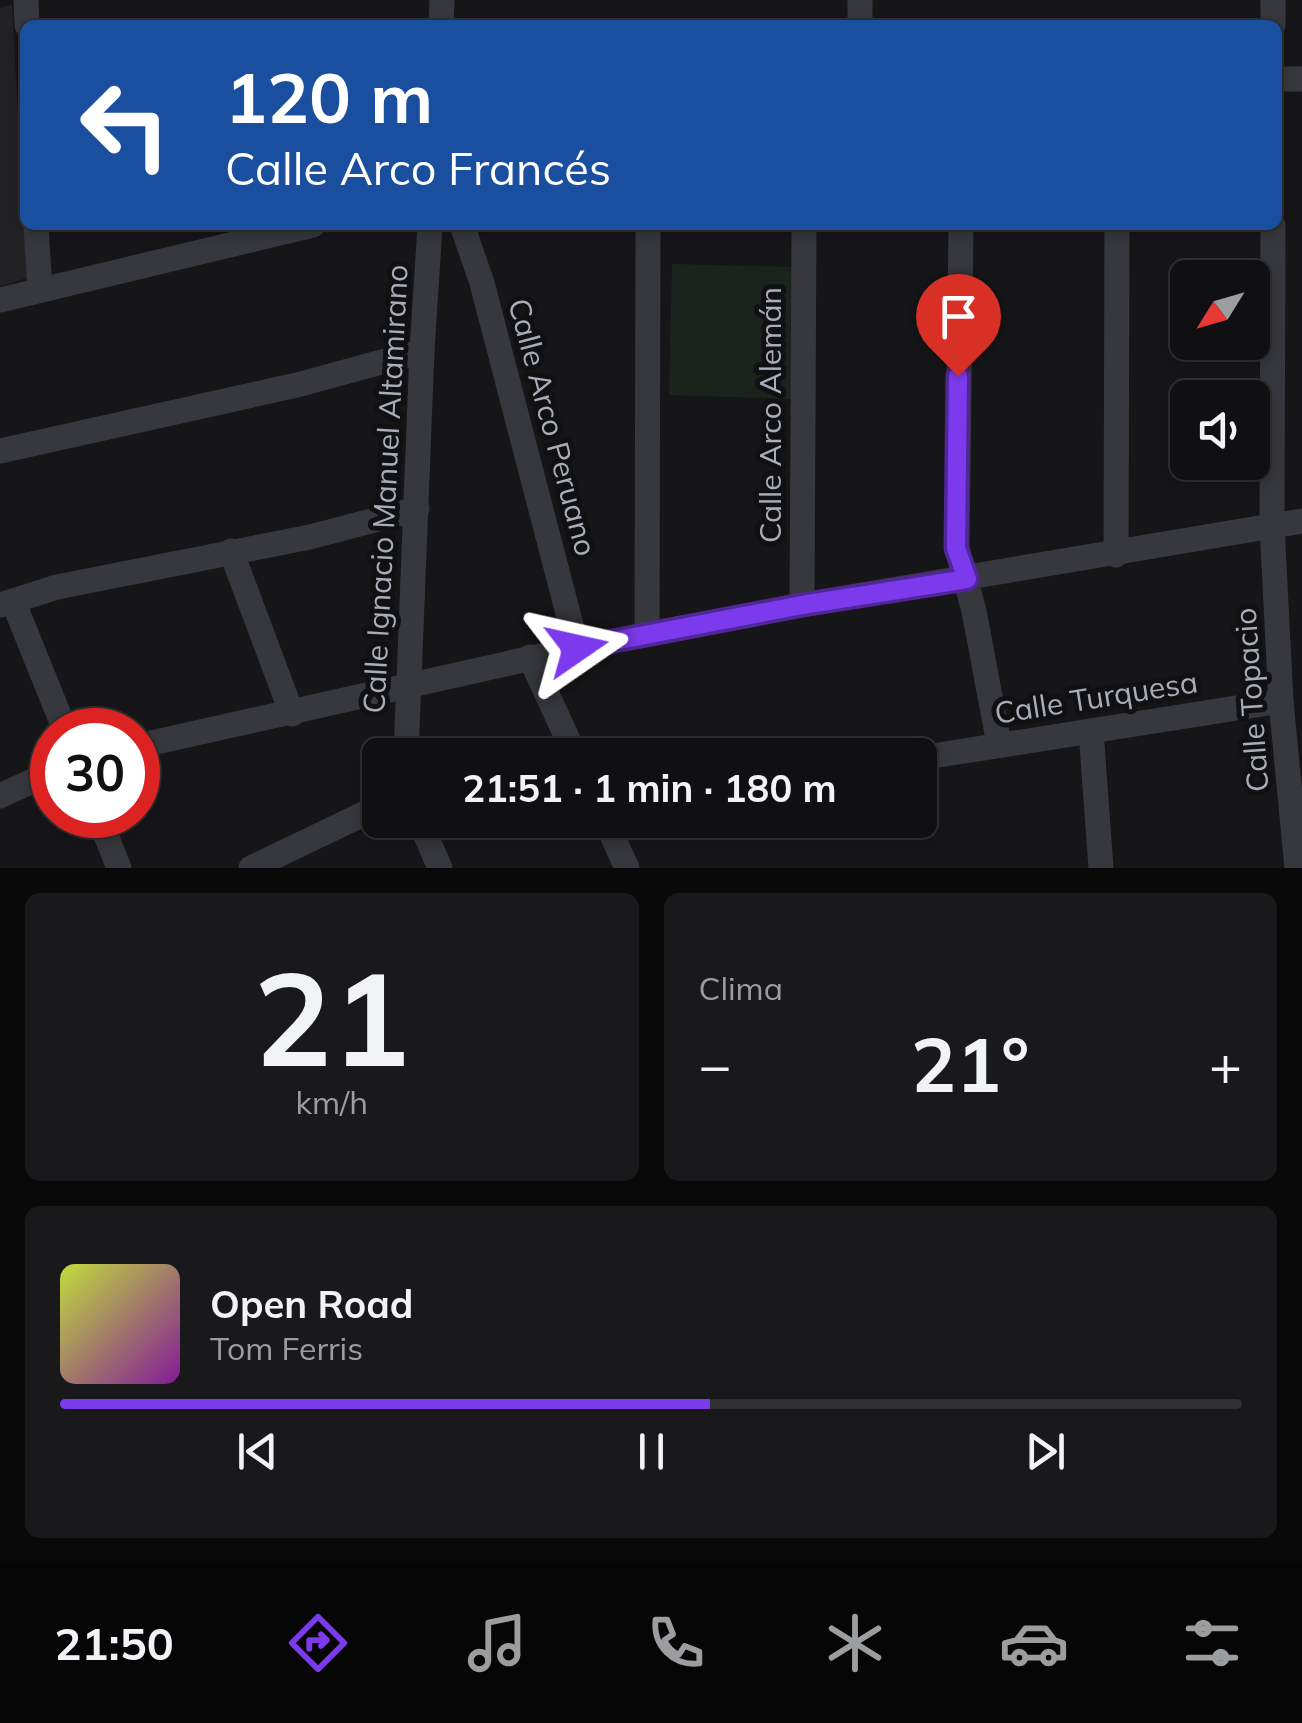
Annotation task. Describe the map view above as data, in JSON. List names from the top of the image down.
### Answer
{
  "streets": {
    "street": [
      "Calle Arco Alemán",
      "Calle Arco Peruano",
      "Calle Ignacio Manuel Altamirano",
      "Calle Turquesa",
      "Calle Topacio"
    ]
  },
  "crossings": [
    ["Calle Turquesa", "Calle Topacio"]
  ],
  "north": "bottom left",
  "page": {
    "turn": ["120 m", "Calle Arco Francés"],
    "limit": "30",
    "trip": "21:51 · 1 min · 180 m",
    "tile": [
      ["21", "km/h"],
      "Clima"
    ],
    "heat": ["−", "21°", "+"],
    "song": ["Open Road", "Tom Ferris"],
    "tabs": "21:50"
  }
}
